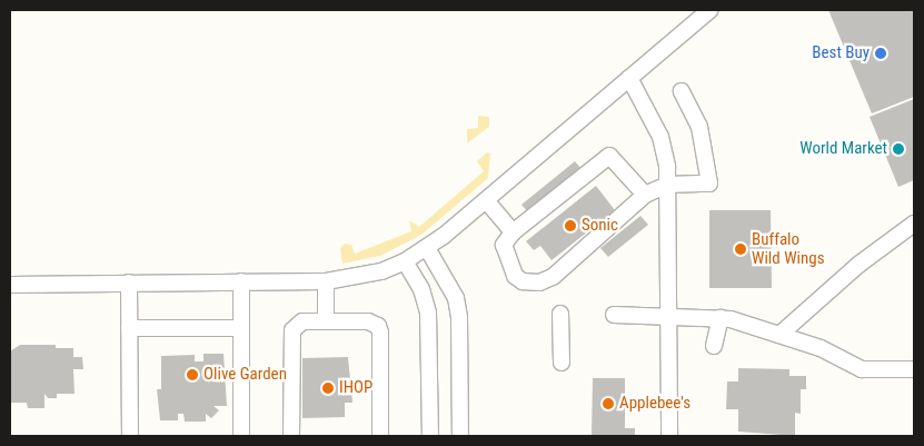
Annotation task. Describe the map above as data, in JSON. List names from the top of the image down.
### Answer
{
  "places": [
    "Best Buy",
    "World Market",
    "Sonic",
    "Buffalo Wild Wings",
    "Olive Garden",
    "IHOP",
    "Applebee's"
  ]
}
